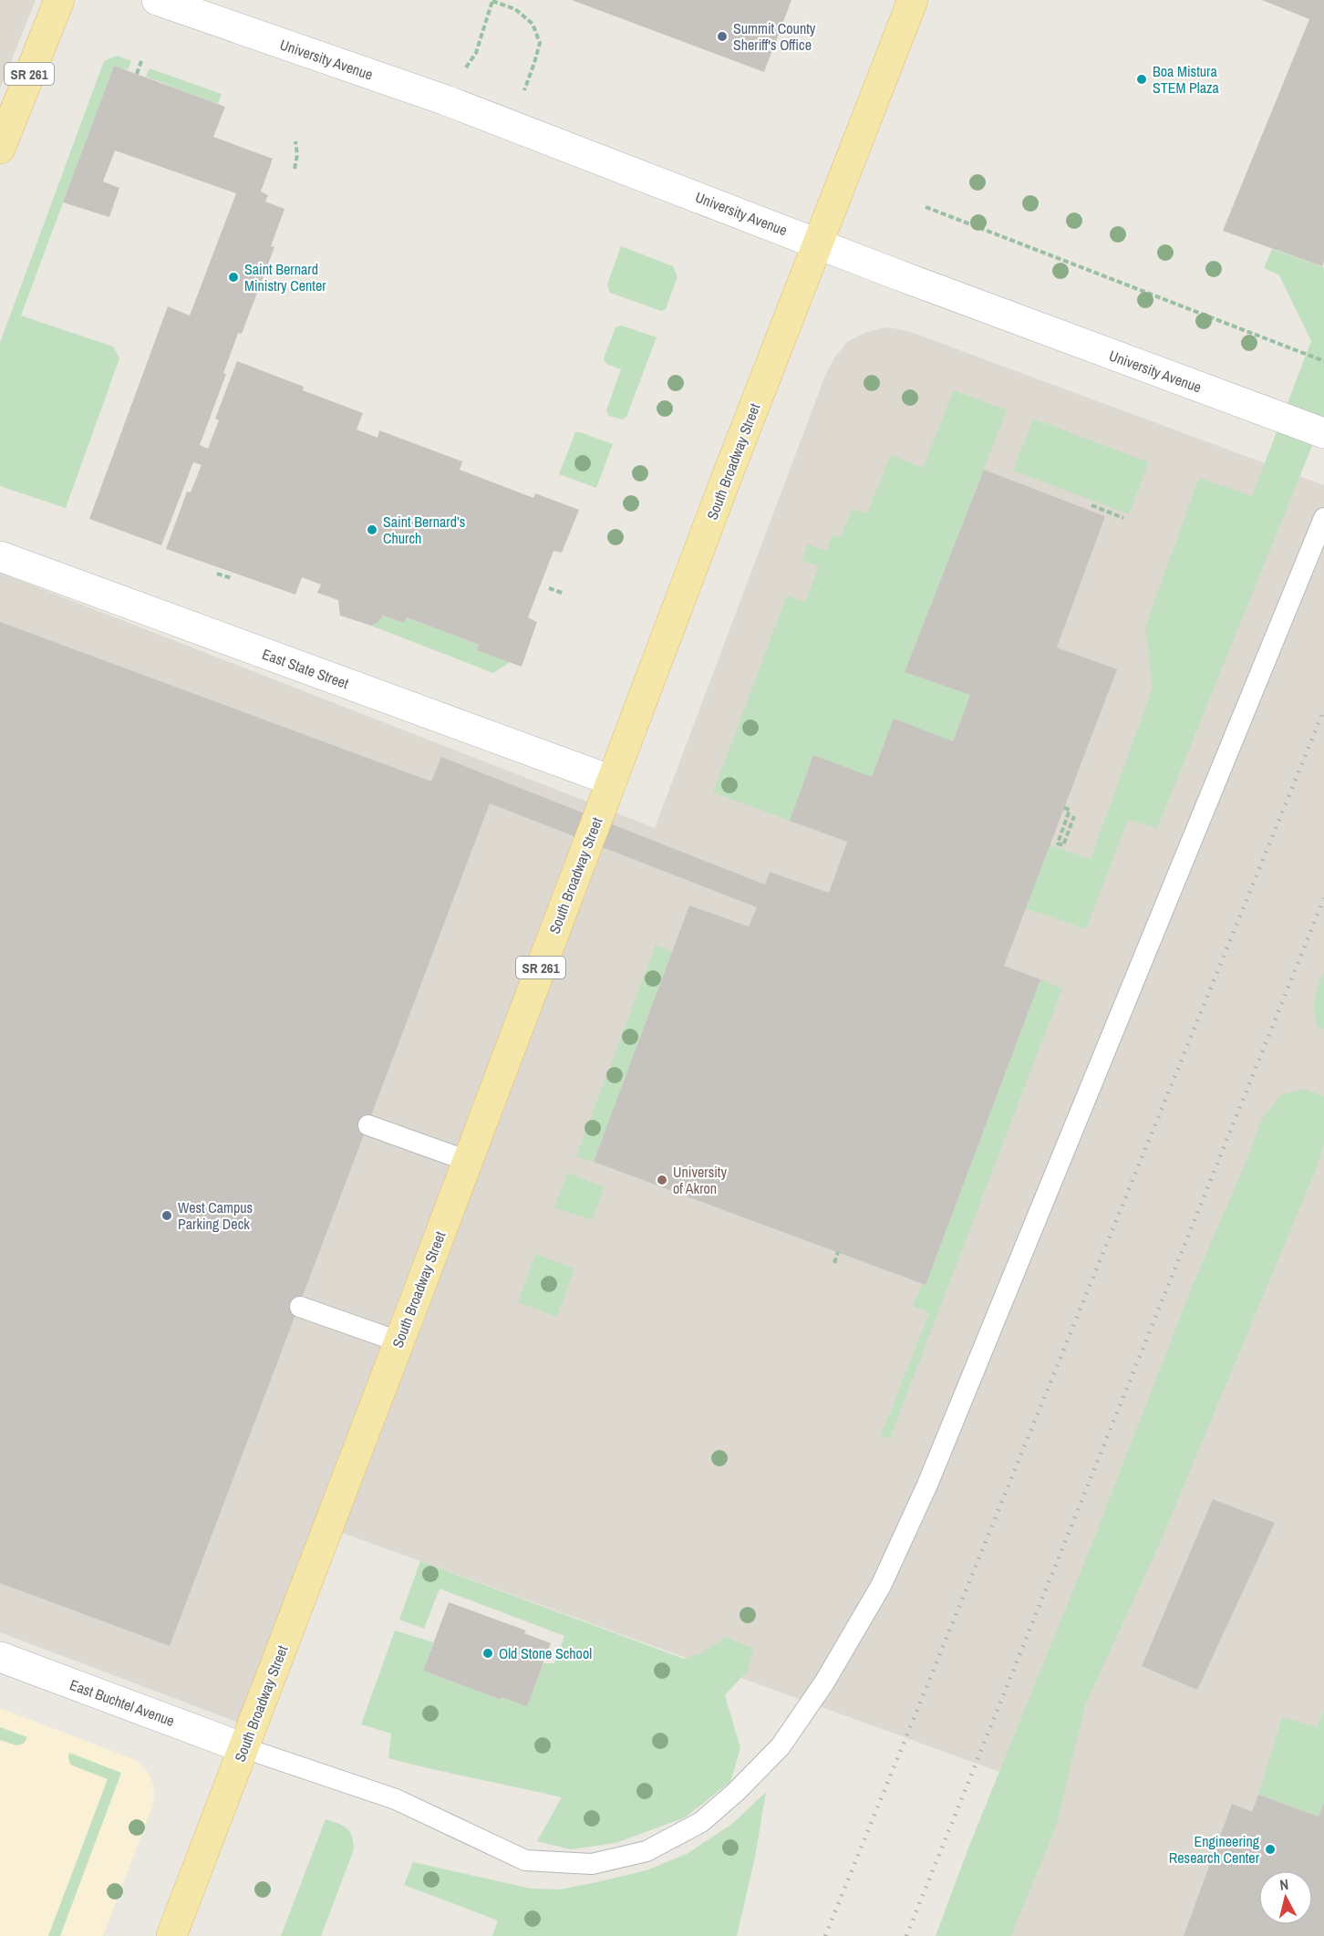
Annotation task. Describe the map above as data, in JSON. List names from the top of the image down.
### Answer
{
  "streets": {
    "main road": [
      "University Avenue",
      "SR 261",
      "South Broadway Street",
      "East State Street",
      "East Buchtel Avenue"
    ]
  },
  "crossings": [
    ["University Avenue", "South Broadway Street"],
    ["South Broadway Street", "East State Street"],
    ["South Broadway Street", "East Buchtel Avenue"]
  ],
  "places": [
    "Summit County Sheriff's Office",
    "Boa Mistura STEM Plaza",
    "Saint Bernard Ministry Center",
    "Saint Bernard’s Church",
    "University of Akron",
    "West Campus Parking Deck",
    "Old Stone School",
    "Engineering Research Center"
  ],
  "north": "top"
}
